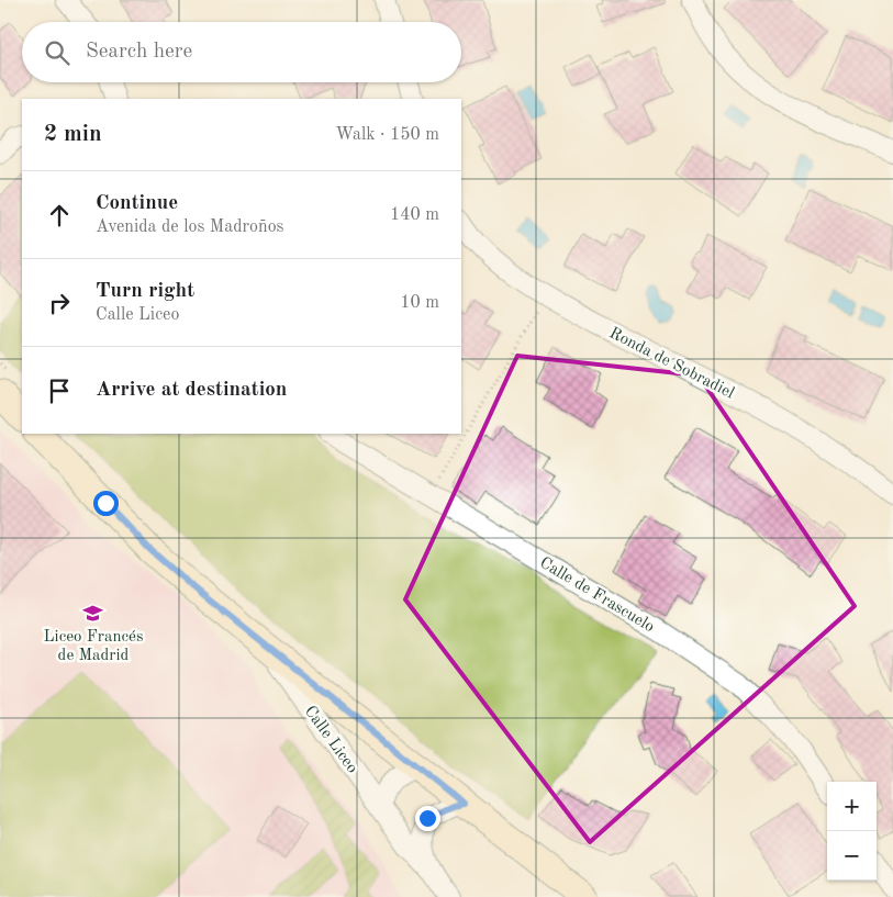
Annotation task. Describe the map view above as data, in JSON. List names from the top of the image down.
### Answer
{
  "streets": {
    "street": ["Ronda de Sobradiel", "Calle de Frascuelo", "Calle Liceo"]
  },
  "places": {
    "school or university": ["Liceo Francés de Madrid"]
  },
  "page": {
    "search": "Search here",
    "heading": ["2 min", "Walk · 150 m"],
    "list": [
      ["Continue", "Avenida de los Madroños", "140 m"],
      ["Turn right", "Calle Liceo", "10 m"],
      "Arrive at destination"
    ],
    "map_buttons": ["+", "−"]
  }
}
